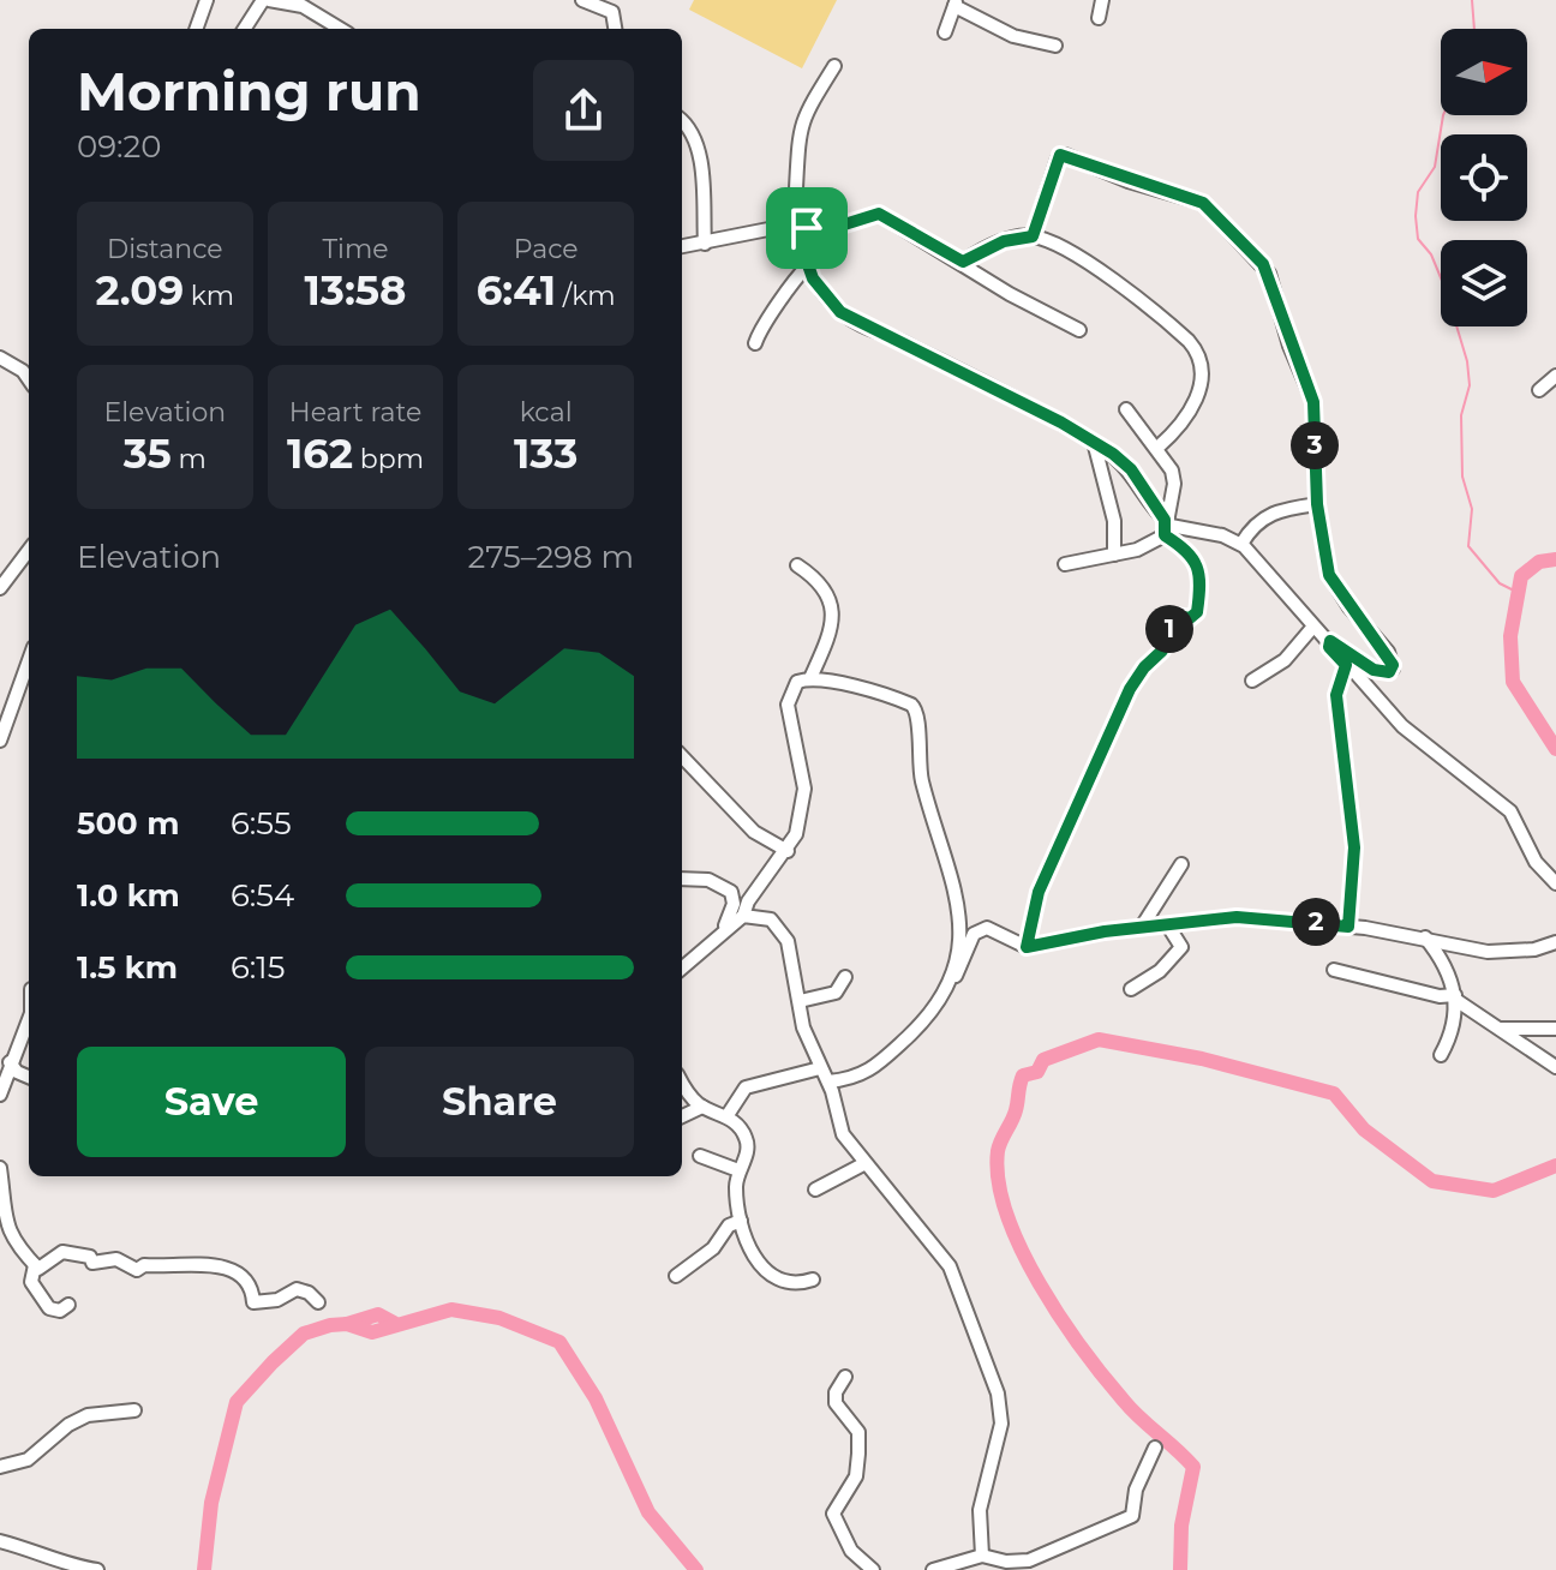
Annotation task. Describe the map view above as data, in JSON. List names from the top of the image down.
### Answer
{
  "north": "right",
  "page": {
    "heading": ["Morning run", "09:20"],
    "stats": [
      ["Distance", "2.09 km"],
      ["Time", "13:58"],
      ["Pace", "6:41 /km"],
      ["Elevation", "35 m"],
      ["Heart rate", "162 bpm"],
      ["kcal", "133"]
    ],
    "pins": ["3", "1", "2"],
    "chart": ["Elevation", "275–298 m"],
    "list": [
      {
        "name": "500 m",
        "note": "6:55"
      },
      {
        "name": "1.0 km",
        "note": "6:54"
      },
      {
        "name": "1.5 km",
        "note": "6:15"
      }
    ],
    "buttons": ["Save", "Share"]
  }
}
